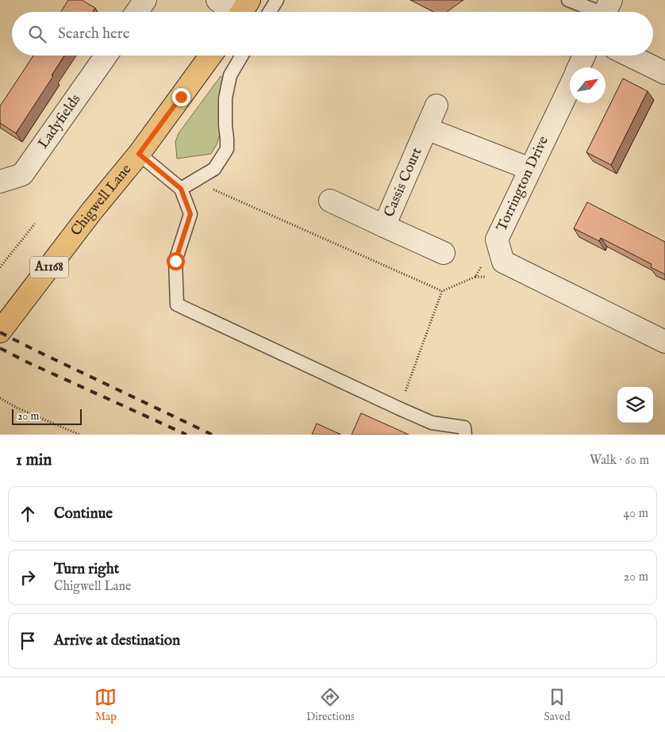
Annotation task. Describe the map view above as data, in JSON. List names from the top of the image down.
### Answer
{
  "streets": {
    "main road": ["Chigwell Lane", "A1168"],
    "street": ["Ladyfields", "Cassis Court", "Torrington Drive"]
  },
  "scale_bar": "20 m",
  "north": "top right",
  "page": {
    "search": "Search here",
    "scale": "20 m",
    "heading": ["1 min", "Walk · 60 m"],
    "list": [
      ["Continue", "40 m"],
      ["Turn right", "Chigwell Lane", "20 m"],
      "Arrive at destination"
    ],
    "nav": ["Map", "Directions", "Saved"]
  }
}
